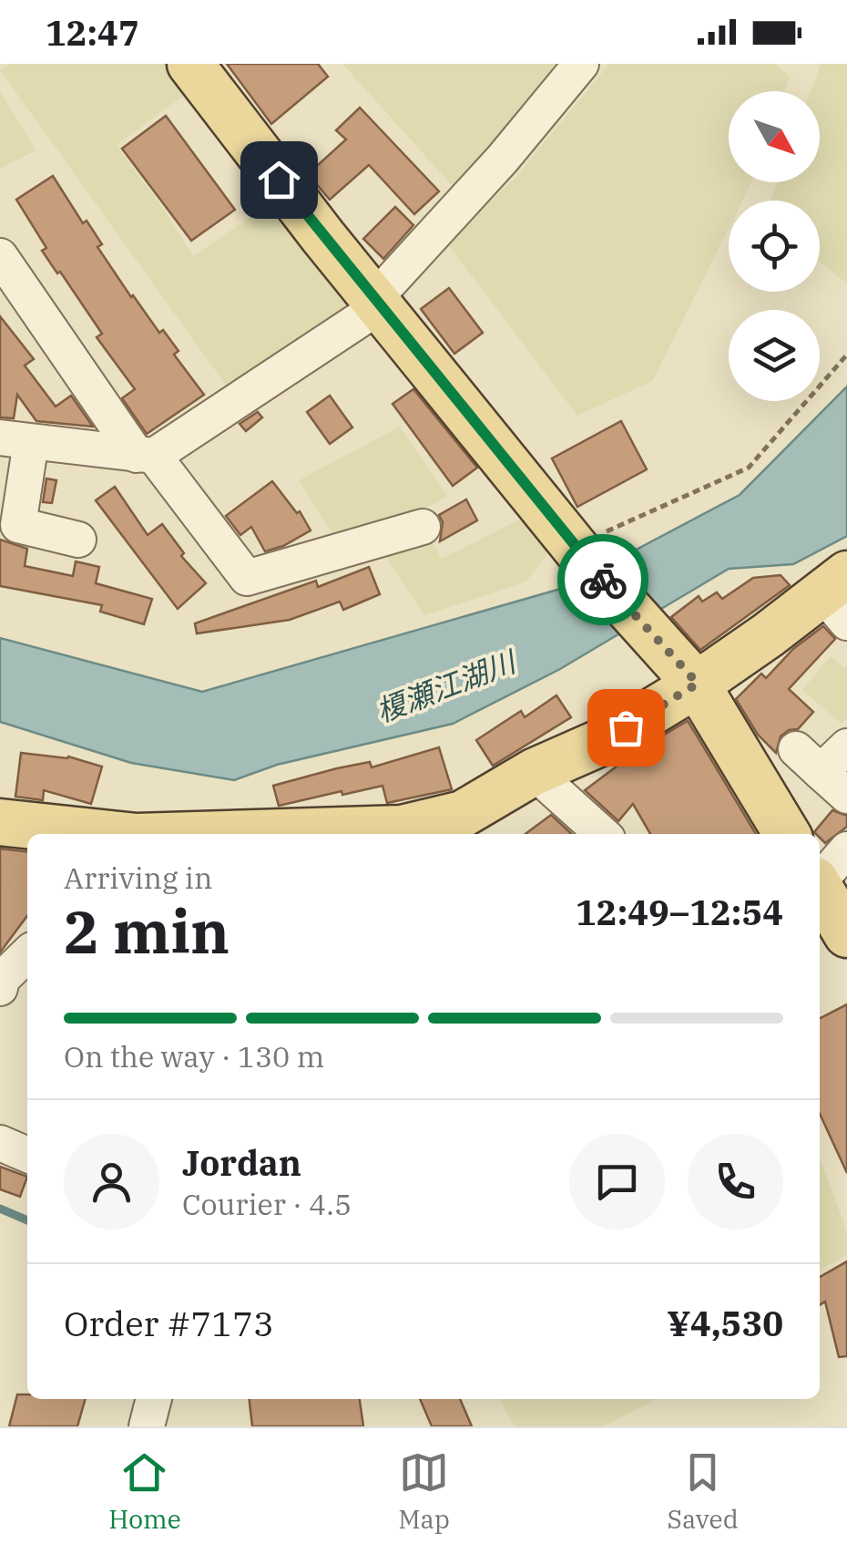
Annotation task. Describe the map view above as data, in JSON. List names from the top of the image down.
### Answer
{
  "water": ["榎瀬江湖川"],
  "north": "bottom right",
  "page": {
    "status": "12:47",
    "heading": ["2 min", "Arriving in", "12:49–12:54"],
    "panel": [
      "Jordan",
      "Courier · 4.5",
      "Order #7173",
      "¥4,530"
    ],
    "bar": "On the way · 130 m",
    "tabs": ["Home", "Map", "Saved"]
  }
}
